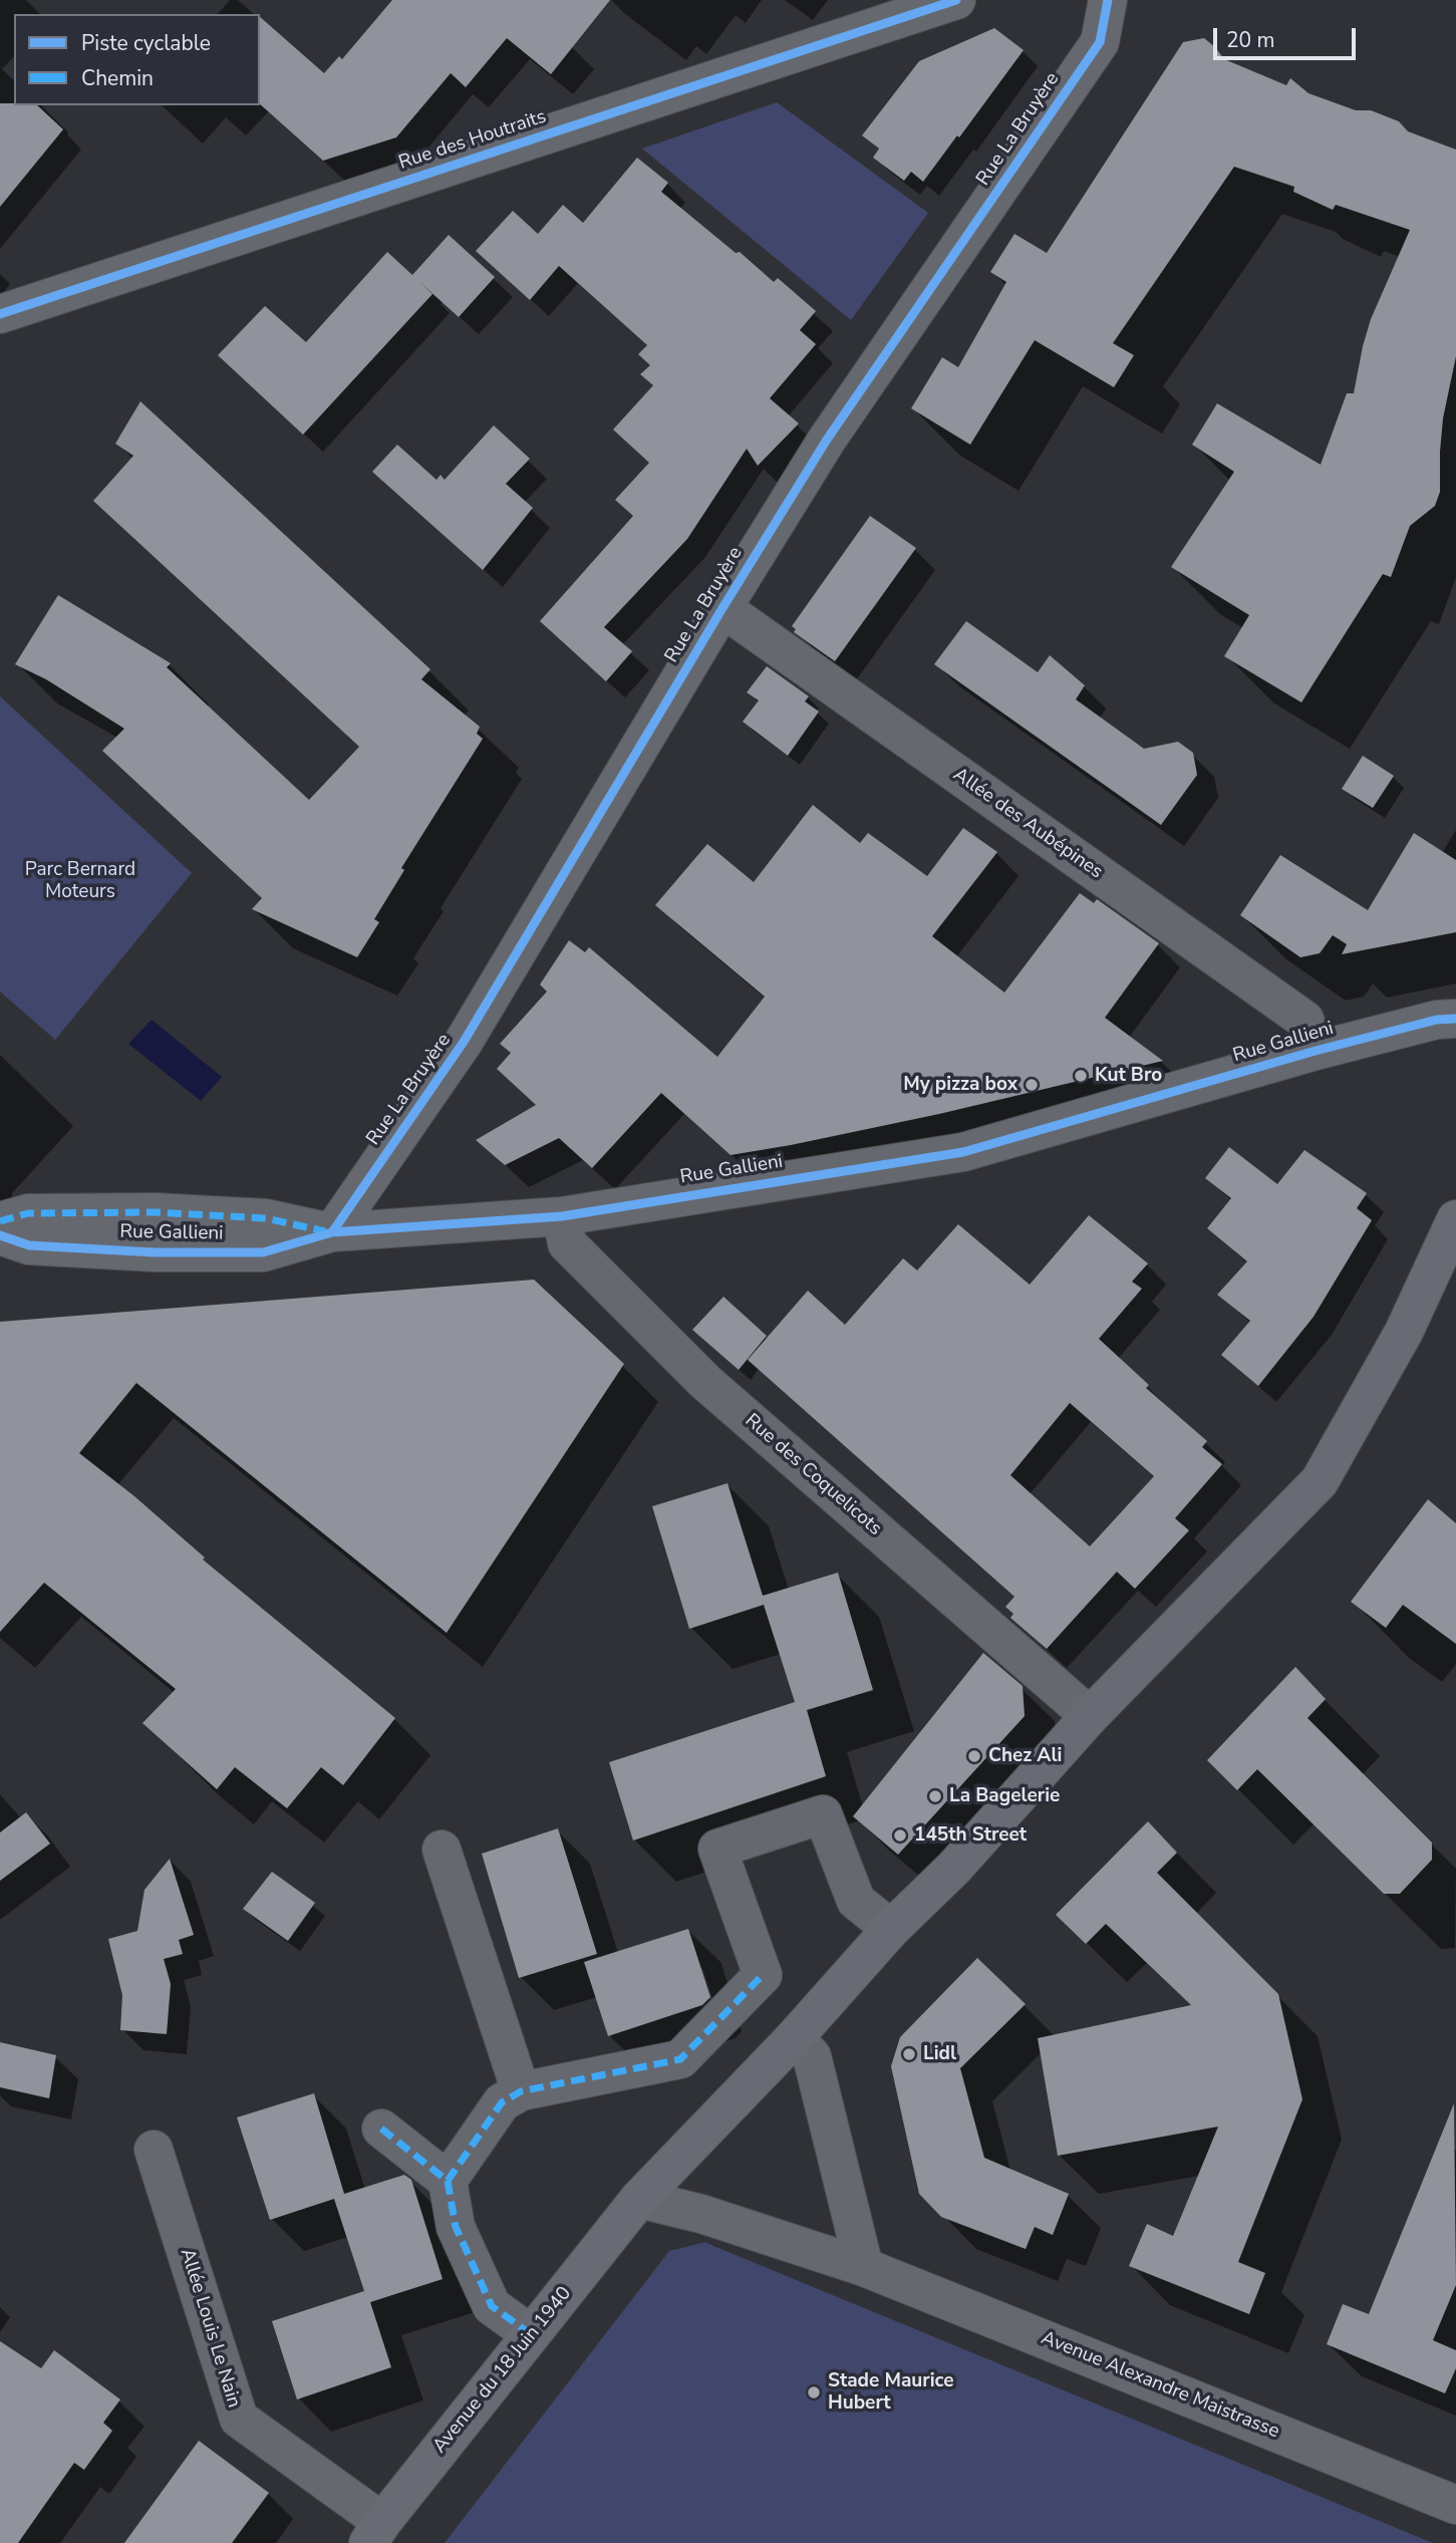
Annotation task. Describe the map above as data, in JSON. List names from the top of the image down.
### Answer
{
  "streets": {
    "main road": ["Avenue du 18 Juin 1940"],
    "street": [
      "Rue La Bruyère",
      "Rue des Houtraits",
      "Allée des Aubépines",
      "Rue Gallieni",
      "Rue des Coquelicots",
      "Allée Louis Le Nain",
      "Avenue Alexandre Maistrasse"
    ]
  },
  "crossings": [
    ["Rue La Bruyère", "Allée des Aubépines"],
    ["Rue La Bruyère", "Rue Gallieni"],
    ["Allée des Aubépines", "Rue Gallieni"],
    ["Rue Gallieni", "Rue des Coquelicots"],
    ["Rue des Coquelicots", "Avenue du 18 Juin 1940"],
    ["Allée Louis Le Nain", "Avenue du 18 Juin 1940"],
    ["Avenue du 18 Juin 1940", "Avenue Alexandre Maistrasse"]
  ],
  "parks": ["Parc Bernard Moteurs"],
  "places": [
    "Kut Bro",
    "My pizza box",
    "Chez Ali",
    "La Bagelerie",
    "145th Street",
    "Lidl",
    "Stade Maurice Hubert"
  ],
  "legend": ["Piste cyclable", "Chemin"],
  "scale_bar": "20 m"
}
